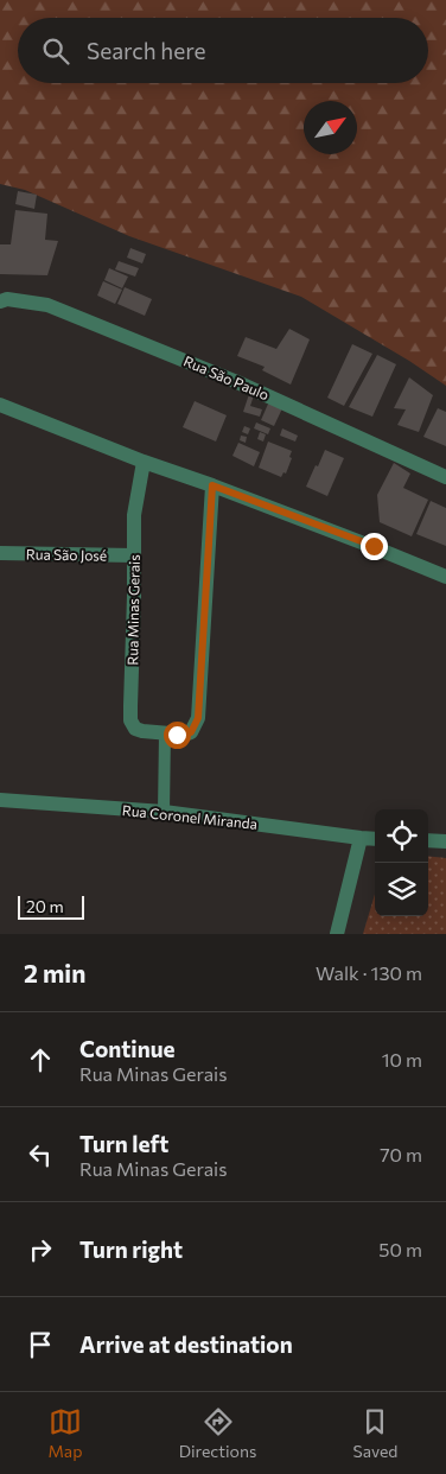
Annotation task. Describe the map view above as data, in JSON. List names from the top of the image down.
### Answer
{
  "streets": {
    "street": [
      "Rua São Paulo",
      "Rua São José",
      "Rua Minas Gerais",
      "Rua Coronel Miranda"
    ]
  },
  "crossings": [
    ["Rua São José", "Rua Minas Gerais"]
  ],
  "scale_bar": "20 m",
  "north": "top right",
  "page": {
    "search": "Search here",
    "scale": "20 m",
    "heading": ["2 min", "Walk · 130 m"],
    "list": [
      ["Continue", "Rua Minas Gerais", "10 m"],
      ["Turn left", "Rua Minas Gerais", "70 m"],
      ["Turn right", "50 m"],
      "Arrive at destination"
    ],
    "nav": ["Map", "Directions", "Saved"]
  }
}
